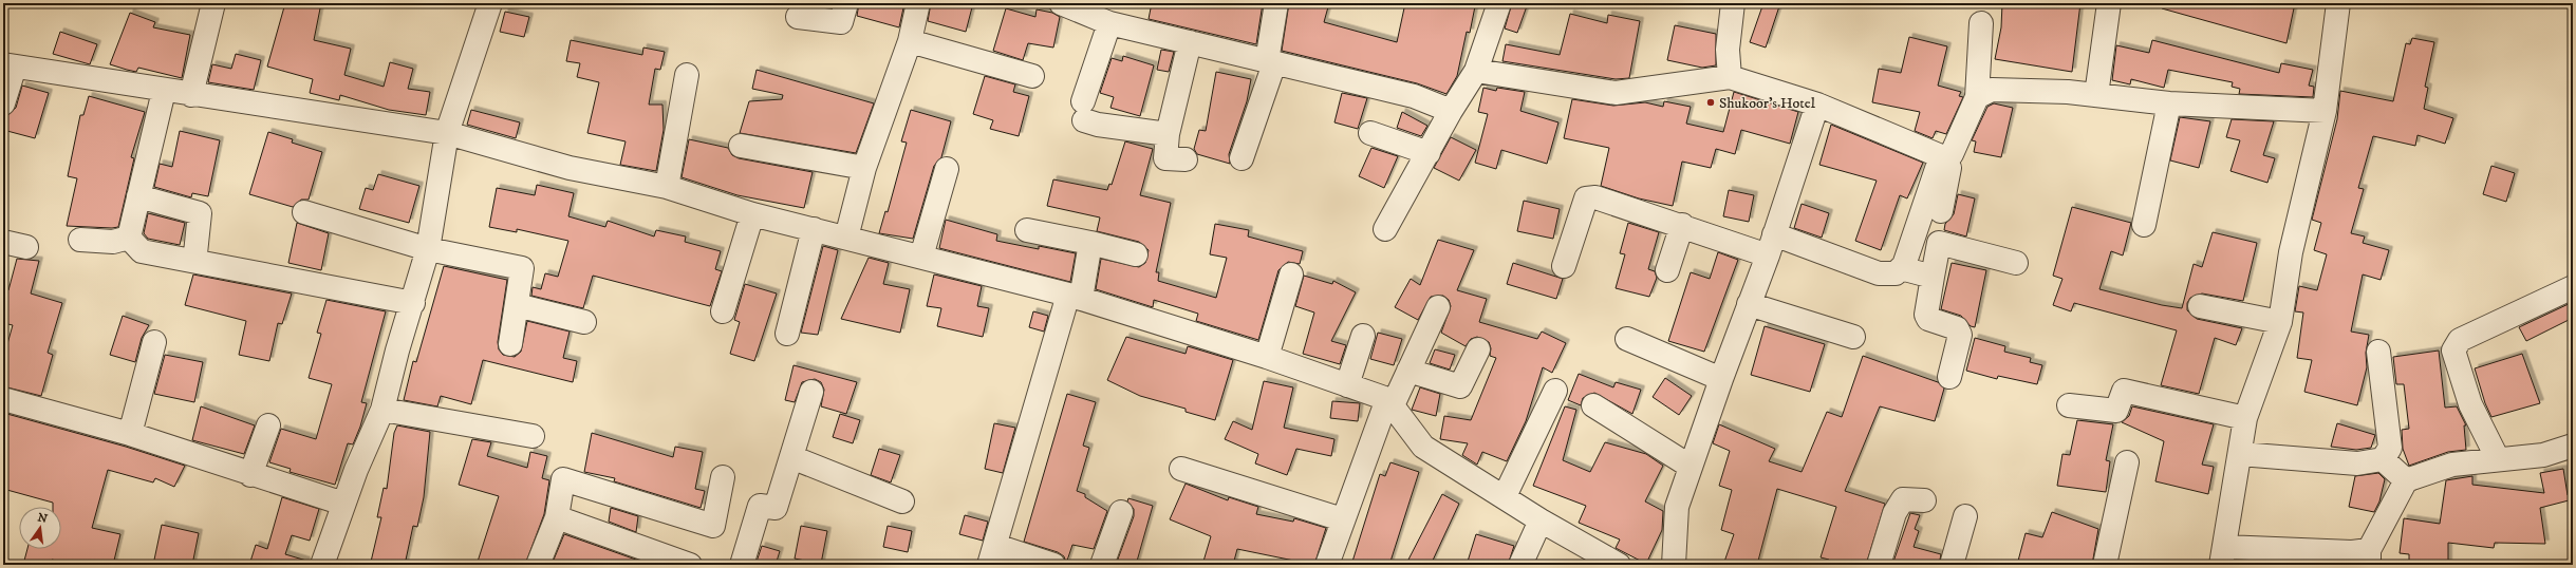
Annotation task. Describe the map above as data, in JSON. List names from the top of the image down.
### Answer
{
  "places": ["Shukoor's Hotel"],
  "north": "top"
}
